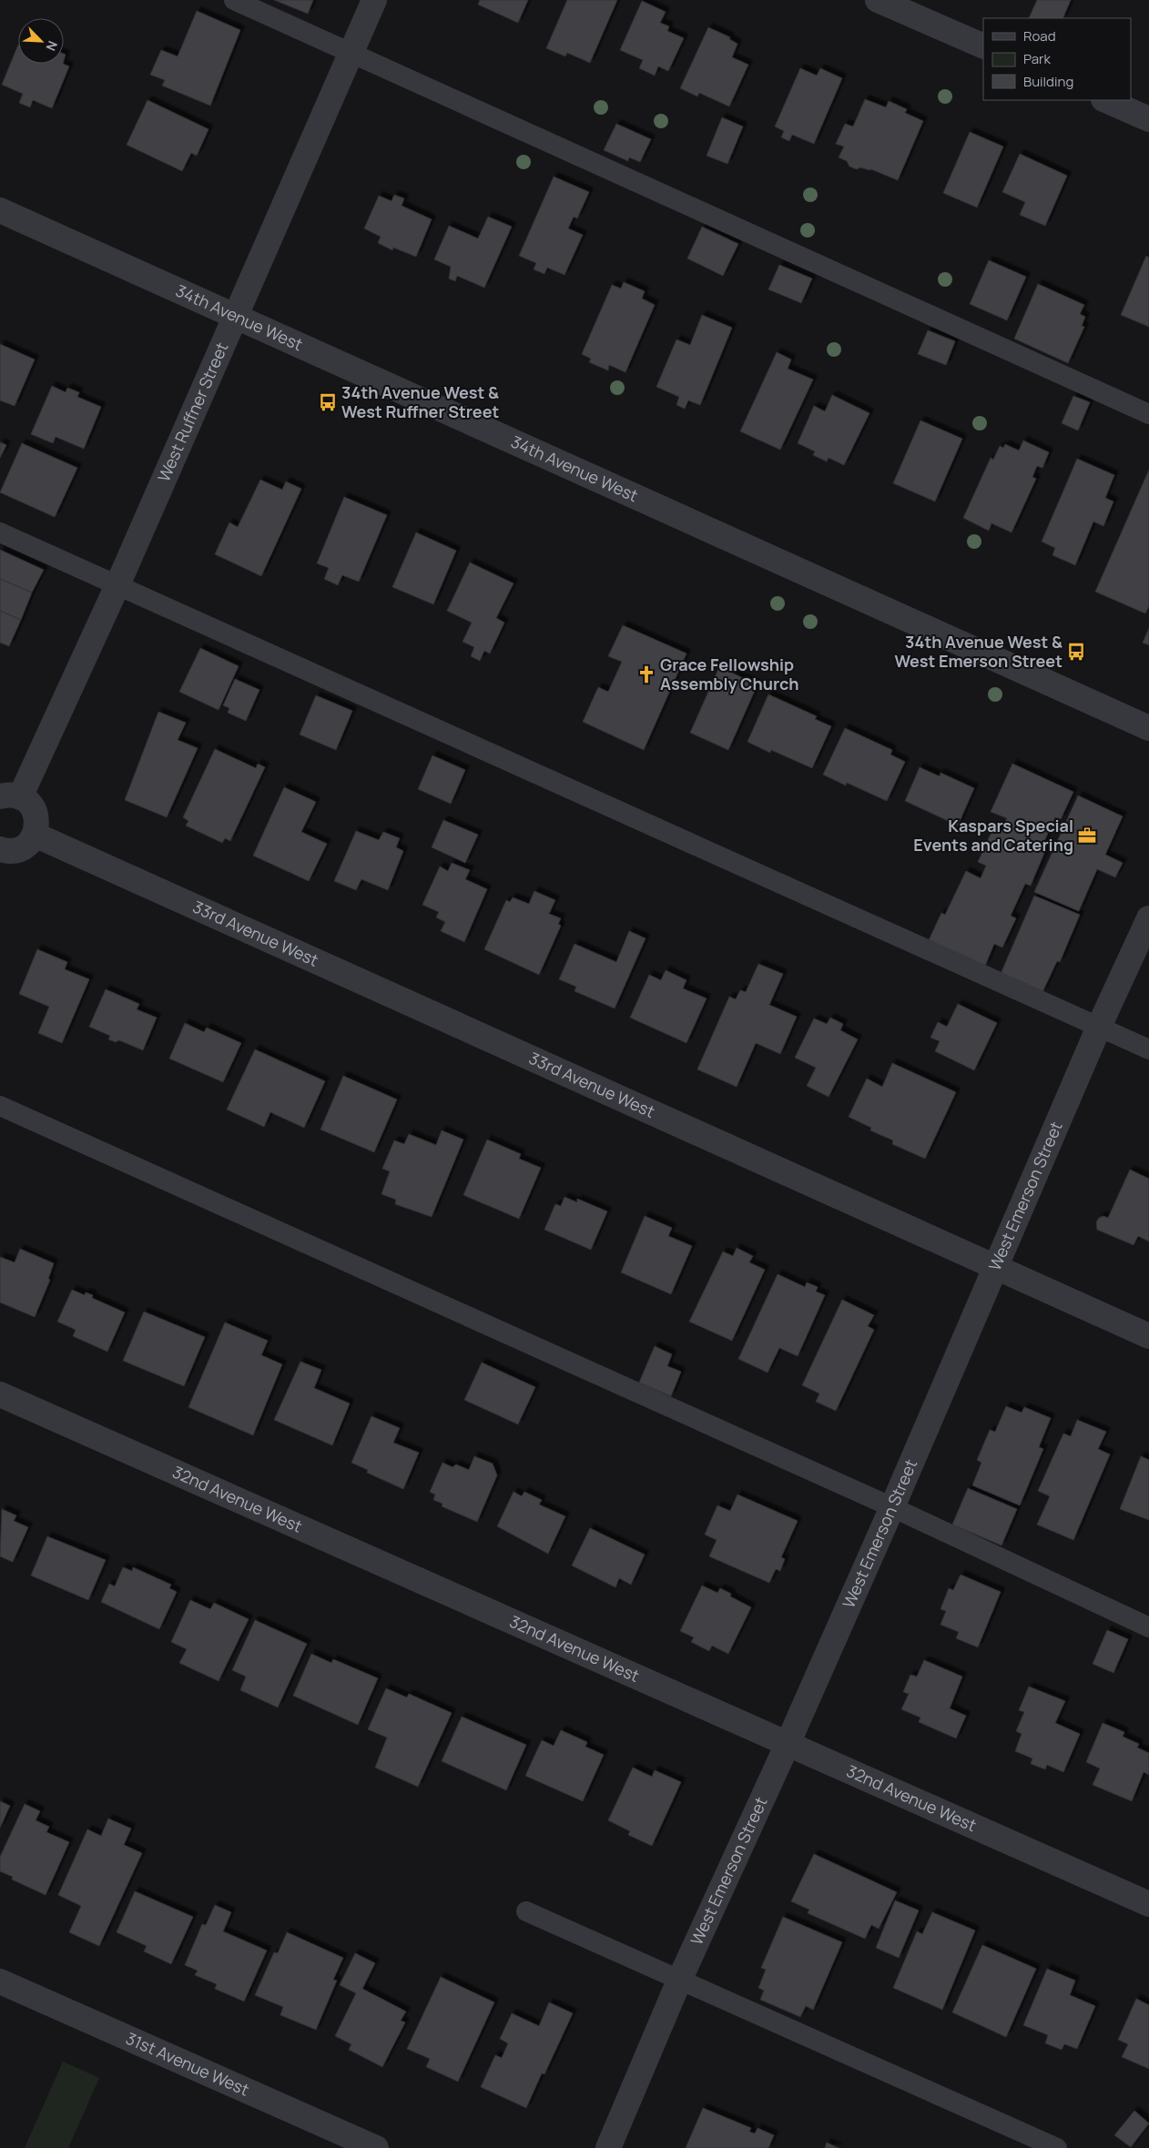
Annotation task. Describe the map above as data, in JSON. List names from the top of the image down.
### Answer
{
  "streets": {
    "street": [
      "34th Avenue West",
      "West Ruffner Street",
      "33rd Avenue West",
      "West Emerson Street",
      "32nd Avenue West",
      "31st Avenue West"
    ]
  },
  "crossings": [
    ["34th Avenue West", "West Ruffner Street"],
    ["33rd Avenue West", "West Emerson Street"],
    ["West Emerson Street", "32nd Avenue West"]
  ],
  "places": {
    "bus stop": ["34th Avenue West & West Ruffner Street", "34th Avenue West & West Emerson Street"],
    "church": ["Grace Fellowship Assembly Church"],
    "office": ["Kaspars Special Events and Catering"]
  },
  "legend": ["Road", "Park", "Building"],
  "north": "bottom right"
}
